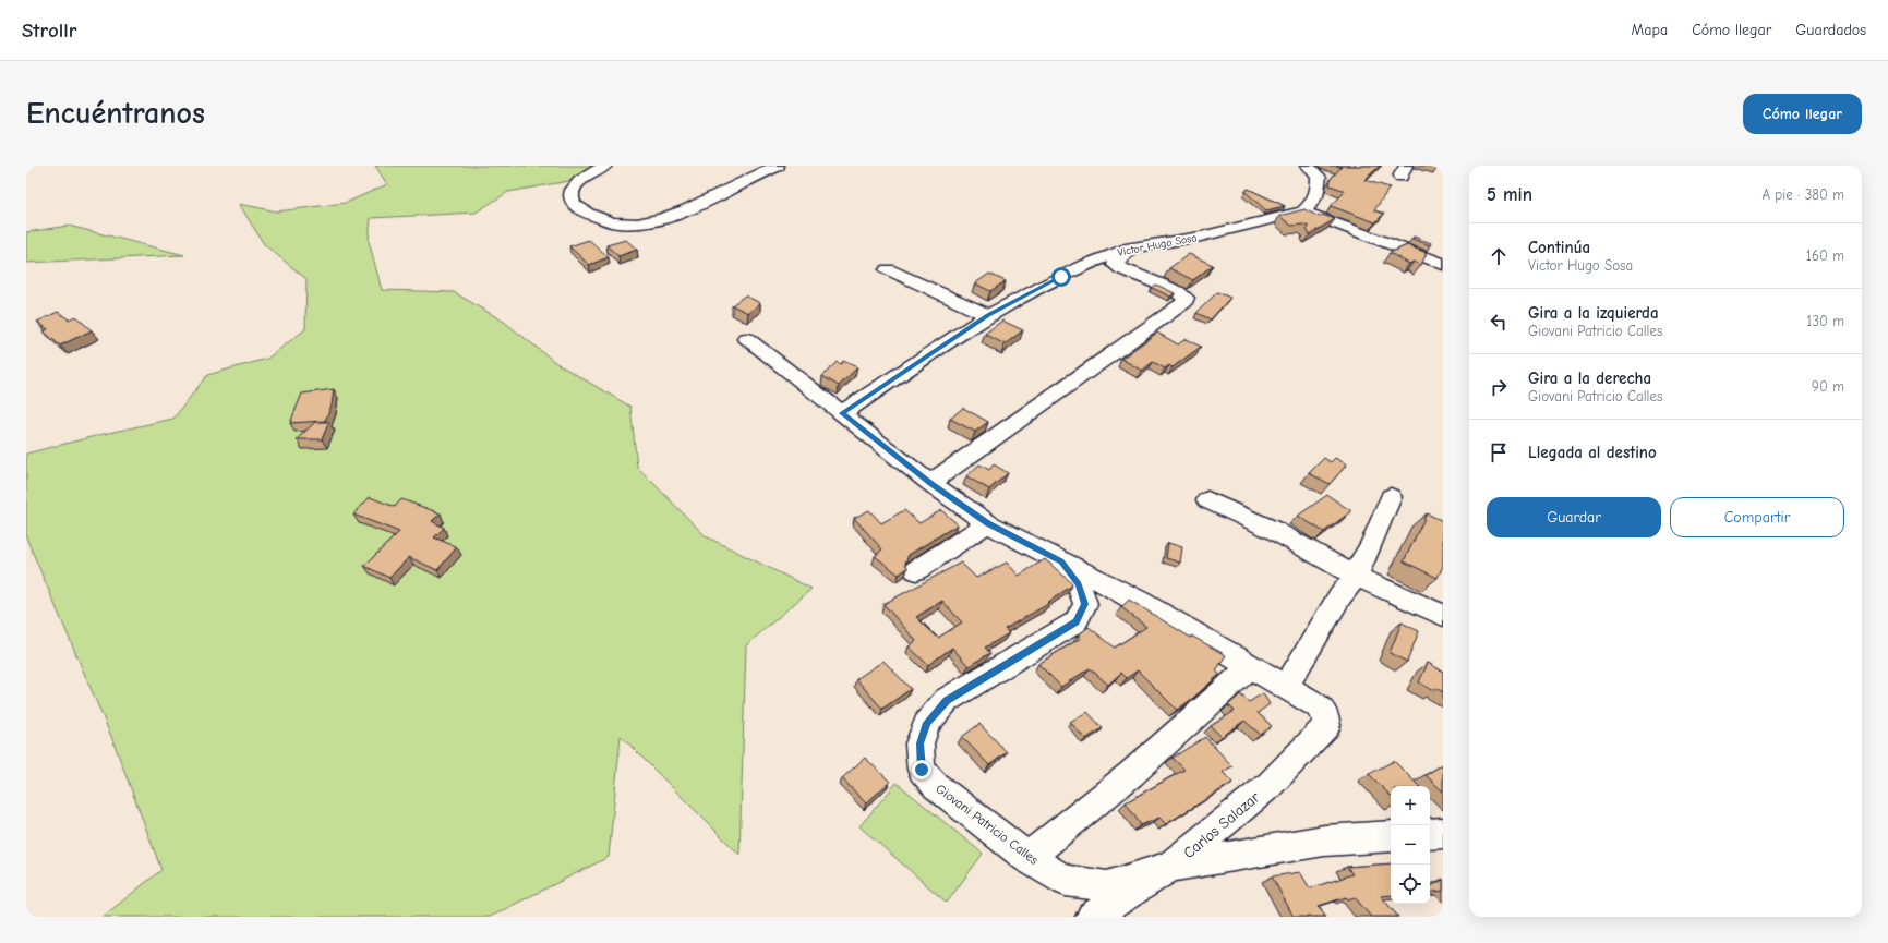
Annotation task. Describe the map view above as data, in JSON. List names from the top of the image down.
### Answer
{
  "streets": {
    "street": ["Victor Hugo Sosa", "Giovani Patricio Calles", "Carlos Salazar"]
  },
  "crossings": [
    ["Victor Hugo Sosa", "Giovani Patricio Calles"],
    ["Giovani Patricio Calles", "Carlos Salazar"]
  ],
  "page": {
    "header": "Strollr",
    "nav": ["Mapa", "Cómo llegar", "Guardados"],
    "buttons": [
      "Cómo llegar",
      ["Guardar", "Compartir"]
    ],
    "title": "Encuéntranos",
    "heading": ["5 min", "A pie · 380 m"],
    "list": [
      ["Continúa", "Victor Hugo Sosa", "160 m"],
      ["Gira a la izquierda", "Giovani Patricio Calles", "130 m"],
      ["Gira a la derecha", "Giovani Patricio Calles", "90 m"],
      "Llegada al destino"
    ],
    "map_buttons": ["+", "−"]
  }
}
